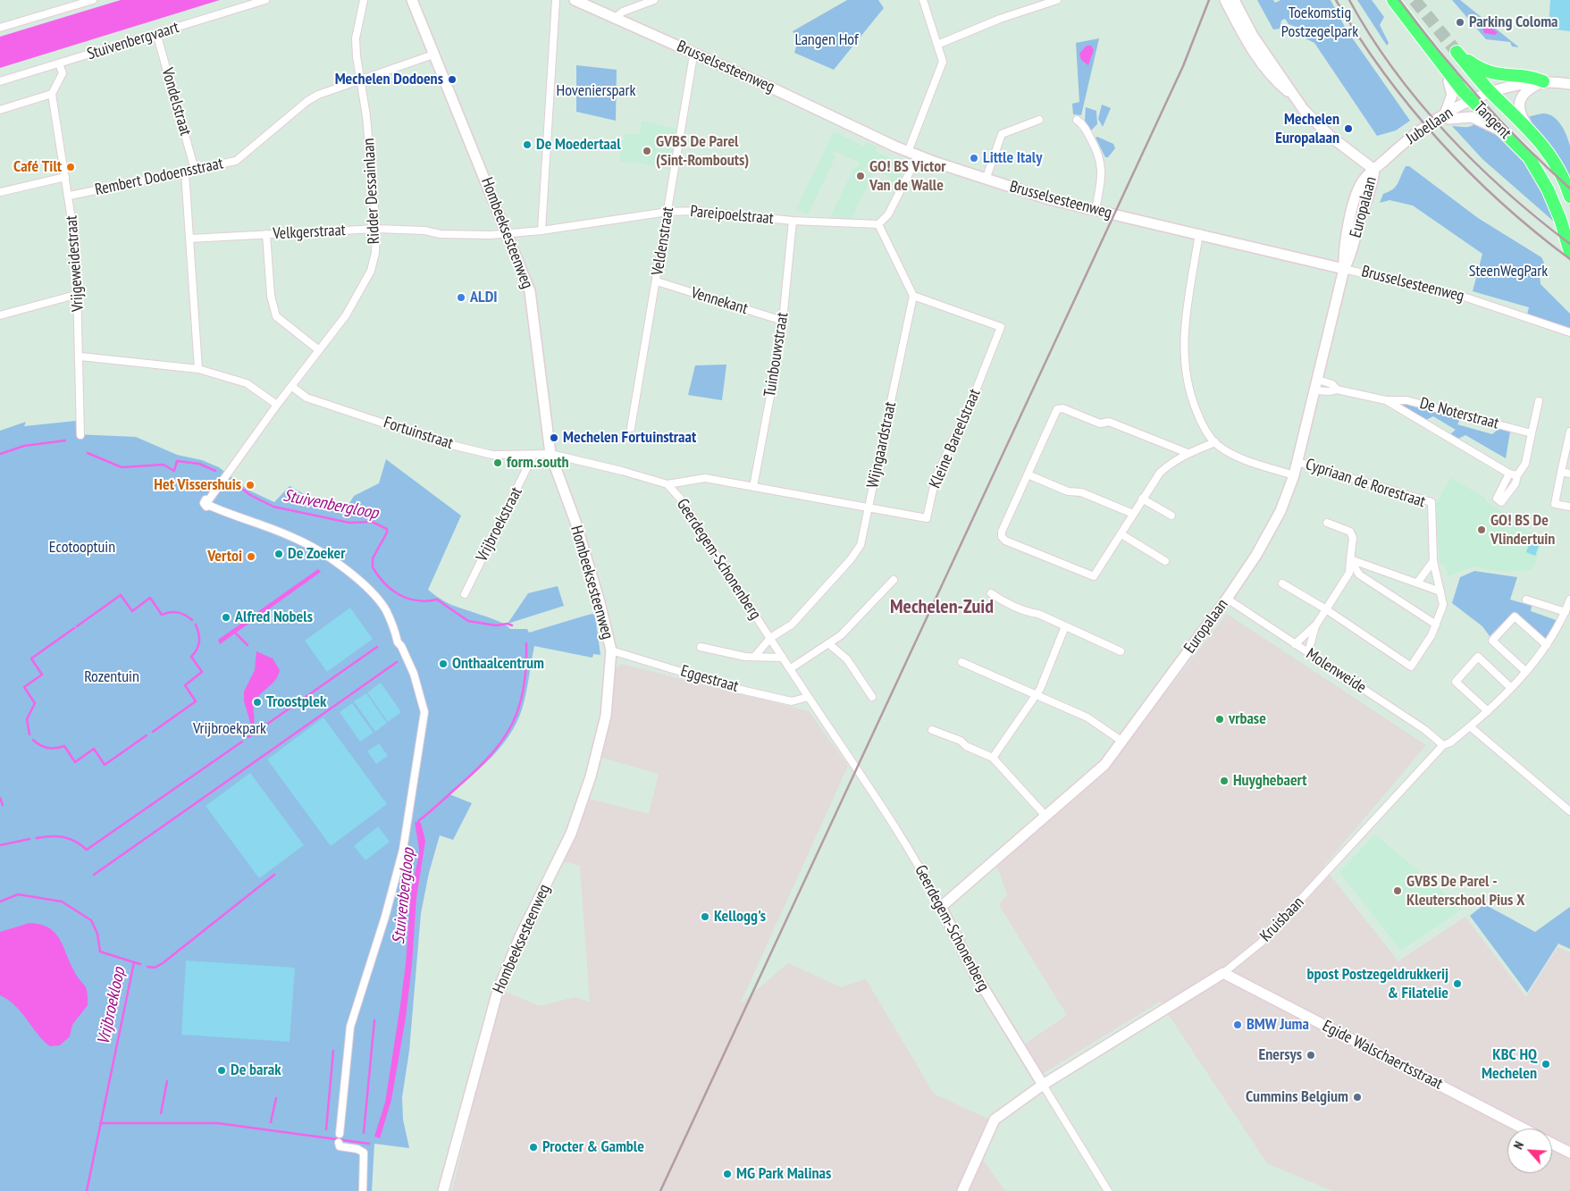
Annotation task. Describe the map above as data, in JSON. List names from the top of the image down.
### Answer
{
  "streets": {
    "highway": ["Tangent"],
    "street": [
      "Stuivenbergvaart",
      "Brusselsesteenweg",
      "Vondelstraat",
      "Jubellaan",
      "Rembert Dodoensstraat",
      "Ridder Dessainlaan",
      "Europalaan",
      "Pareipoelstraat",
      "Velkgerstraat",
      "Hombeeksesteenweg",
      "Veldenstraat",
      "Vrijgeweidestraat",
      "Vennekant",
      "Tuinbouwstraat",
      "De Noterstraat",
      "Fortuinstraat",
      "Kleine Bareelstraat",
      "Wijngaardstraat",
      "Cypriaan de Rorestraat",
      "Vrijbroekstraat",
      "Geerdegem-Schonenberg",
      "Molenweide",
      "Eggestraat",
      "Kruisbaan",
      "Egide Walschaertsstraat"
    ]
  },
  "crossings": [
    ["Stuivenbergvaart", "Vondelstraat"],
    ["Brusselsesteenweg", "Europalaan"],
    ["Brusselsesteenweg", "Veldenstraat"],
    ["Vondelstraat", "Rembert Dodoensstraat"],
    ["Tangent", "Jubellaan"],
    ["Jubellaan", "Europalaan"],
    ["Rembert Dodoensstraat", "Ridder Dessainlaan"],
    ["Rembert Dodoensstraat", "Hombeeksesteenweg"],
    ["Rembert Dodoensstraat", "Vrijgeweidestraat"],
    ["Ridder Dessainlaan", "Velkgerstraat"],
    ["Ridder Dessainlaan", "Fortuinstraat"],
    ["Europalaan", "De Noterstraat"],
    ["Europalaan", "Cypriaan de Rorestraat"],
    ["Europalaan", "Geerdegem-Schonenberg"],
    ["Europalaan", "Molenweide"],
    ["Pareipoelstraat", "Velkgerstraat"],
    ["Pareipoelstraat", "Hombeeksesteenweg"],
    ["Pareipoelstraat", "Veldenstraat"],
    ["Pareipoelstraat", "Tuinbouwstraat"],
    ["Velkgerstraat", "Hombeeksesteenweg"],
    ["Hombeeksesteenweg", "Fortuinstraat"],
    ["Hombeeksesteenweg", "Geerdegem-Schonenberg"],
    ["Hombeeksesteenweg", "Eggestraat"],
    ["Veldenstraat", "Vennekant"],
    ["Vennekant", "Tuinbouwstraat"],
    ["Tuinbouwstraat", "Kleine Bareelstraat"],
    ["Fortuinstraat", "Vrijbroekstraat"],
    ["Fortuinstraat", "Geerdegem-Schonenberg"],
    ["Kleine Bareelstraat", "Wijngaardstraat"],
    ["Kleine Bareelstraat", "Geerdegem-Schonenberg"],
    ["Wijngaardstraat", "Geerdegem-Schonenberg"],
    ["Geerdegem-Schonenberg", "Eggestraat"],
    ["Geerdegem-Schonenberg", "Kruisbaan"],
    ["Molenweide", "Kruisbaan"],
    ["Kruisbaan", "Egide Walschaertsstraat"]
  ],
  "districts": ["Mechelen-Zuid"],
  "water": ["Stuivenbergloop", "Vrijbroekloop"],
  "parks": [
    "Toekomstig Postzegelpark",
    "Langen Hof",
    "Hovenierspark",
    "SteenWegPark",
    "Ecotooptuin",
    "Rozentuin",
    "Vrijbroekpark"
  ],
  "places": [
    "Parking Coloma",
    "Mechelen Dodoens",
    "Mechelen Europalaan",
    "De Moedertaal",
    "GVBS De Parel (Sint-Rombouts)",
    "Little Italy",
    "Café Tilt",
    "GO! BS Victor Van de Walle",
    "ALDI",
    "Mechelen Fortuinstraat",
    "form.south",
    "Het Vissershuis",
    "GO! BS De Vlindertuin",
    "De Zoeker",
    "Vertoi",
    "Alfred Nobels",
    "Onthaalcentrum",
    "Troostplek",
    "vrbase",
    "Huyghebaert",
    "GVBS De Parel - Kleuterschool Pius X",
    "Kellogg's",
    "bpost Postzegeldrukkerij & Filatelie",
    "BMW Juma",
    "Enersys",
    "KBC HQ Mechelen",
    "De barak",
    "Cummins Belgium",
    "Procter & Gamble",
    "MG Park Malinas"
  ],
  "north": "top left"
}
